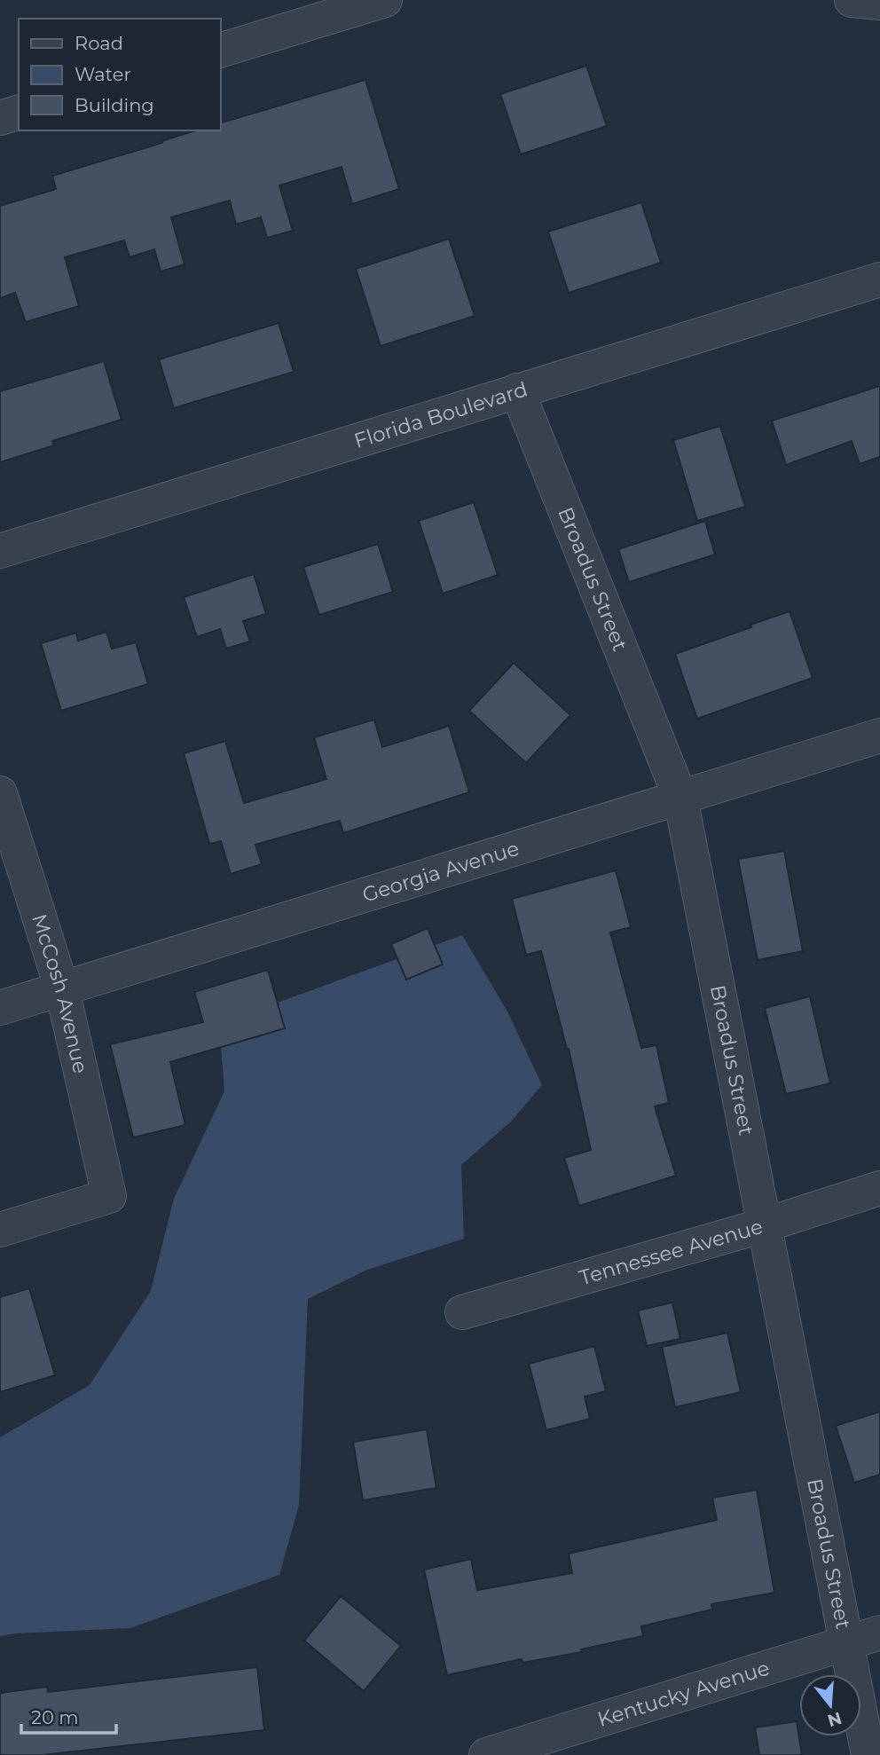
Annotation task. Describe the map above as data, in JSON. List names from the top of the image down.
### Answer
{
  "streets": {
    "street": [
      "Florida Boulevard",
      "Broadus Street",
      "Georgia Avenue",
      "McCosh Avenue",
      "Tennessee Avenue",
      "Kentucky Avenue"
    ]
  },
  "crossings": [
    ["Florida Boulevard", "Broadus Street"],
    ["Broadus Street", "Georgia Avenue"],
    ["Broadus Street", "Tennessee Avenue"],
    ["Broadus Street", "Kentucky Avenue"],
    ["Georgia Avenue", "McCosh Avenue"]
  ],
  "legend": ["Road", "Water", "Building"],
  "scale_bar": "20 m",
  "north": "bottom"
}
